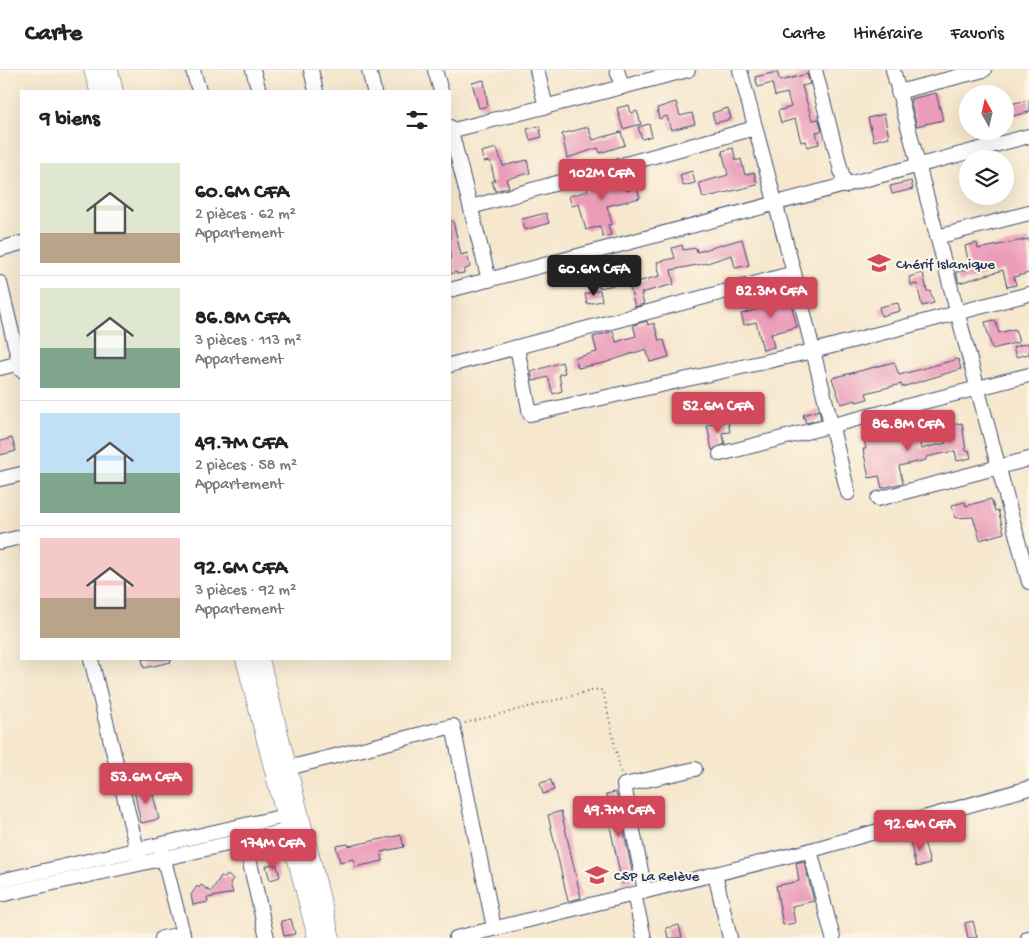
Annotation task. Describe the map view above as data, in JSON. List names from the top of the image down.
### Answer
{
  "places": {
    "school or university": ["Chérif Islamique", "CSP La Relève"]
  },
  "north": "top",
  "page": {
    "header": "Carte",
    "nav": ["Carte", "Itinéraire", "Favoris"],
    "heading": "9 biens",
    "list": [
      {
        "name": "60.6M CFA",
        "note": "2 pièces · 62 m² · Appartement"
      },
      {
        "name": "86.8M CFA",
        "note": "3 pièces · 113 m² · Appartement"
      },
      {
        "name": "49.7M CFA",
        "note": "2 pièces · 58 m² · Appartement"
      },
      {
        "name": "92.6M CFA",
        "note": "3 pièces · 92 m² · Appartement"
      }
    ],
    "price": [
      "102M CFA",
      "60.6M CFA",
      "82.3M CFA",
      "52.6M CFA",
      "86.8M CFA",
      "53.6M CFA",
      "49.7M CFA",
      "92.6M CFA",
      "174M CFA"
    ]
  }
}
